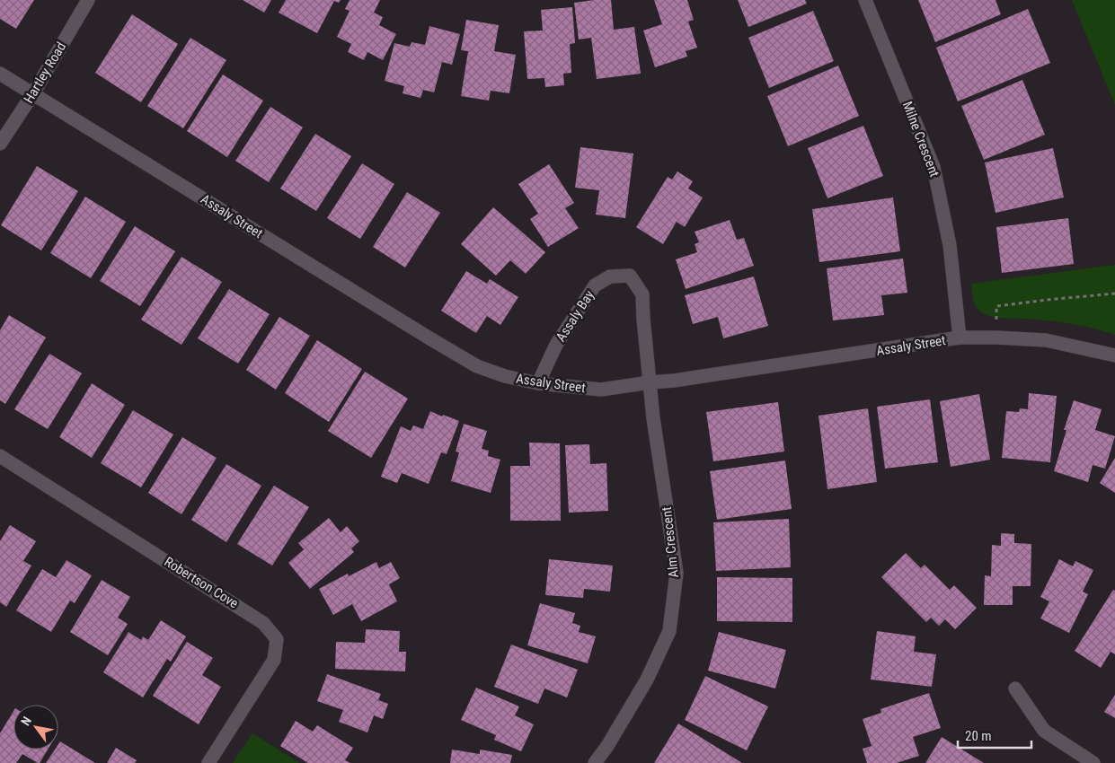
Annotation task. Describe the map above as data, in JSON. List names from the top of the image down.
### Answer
{
  "streets": {
    "street": [
      "Hartley Road",
      "Milne Crescent",
      "Assaly Street",
      "Assaly Bay",
      "Alm Crescent",
      "Robertson Cove"
    ]
  },
  "crossings": [
    ["Hartley Road", "Assaly Street"],
    ["Milne Crescent", "Assaly Street"],
    ["Assaly Street", "Assaly Bay"],
    ["Assaly Street", "Alm Crescent"],
    ["Assaly Bay", "Alm Crescent"]
  ],
  "scale_bar": "20 m",
  "north": "top left"
}
